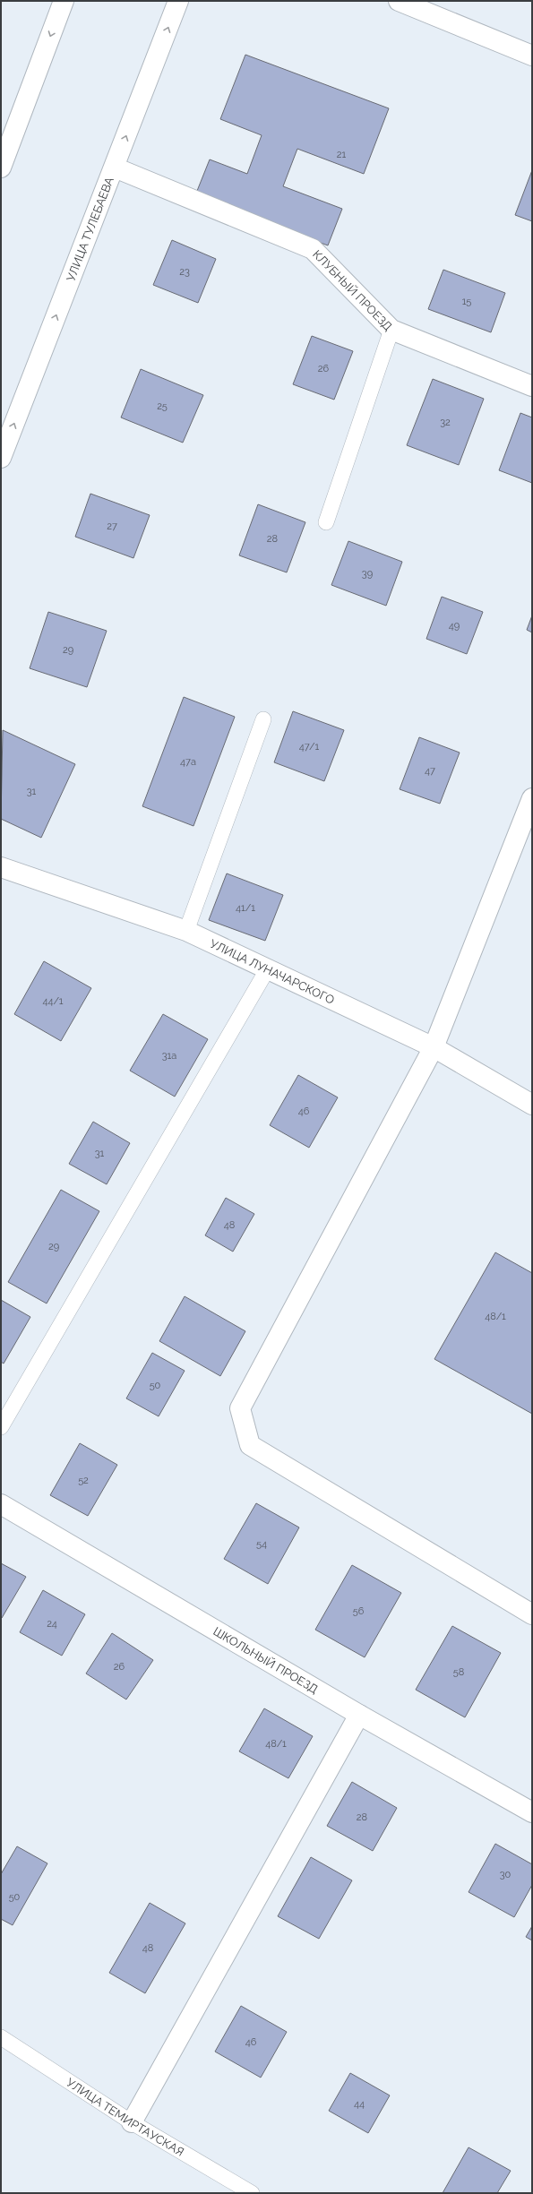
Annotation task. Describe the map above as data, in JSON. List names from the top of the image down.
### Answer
{
  "streets": {
    "street": [
      "УЛИЦА ТУЛЕБАЕВА",
      "КЛУБНЫЙ ПРОЕЗД",
      "УЛИЦА ЛУНАЧАРСКОГО",
      "ШКОЛЬНЫЙ ПРОЕЗД"
    ],
    "lane": ["УЛИЦА ТЕМИРТАУСКАЯ"]
  },
  "crossings": [
    ["УЛИЦА ТУЛЕБАЕВА", "КЛУБНЫЙ ПРОЕЗД"]
  ],
  "house_numbers": [
    "21",
    "23",
    "15",
    "26",
    "25",
    "32",
    "27",
    "28",
    "39",
    "49",
    "29",
    "47/1",
    "47а",
    "47",
    "31",
    "41/1",
    "44/1",
    "31а",
    "46",
    "31",
    "48",
    "29",
    "48/1",
    "50",
    "52",
    "54",
    "56",
    "24",
    "26",
    "58",
    "48/1",
    "28",
    "30",
    "50",
    "48",
    "46",
    "44"
  ]
}
